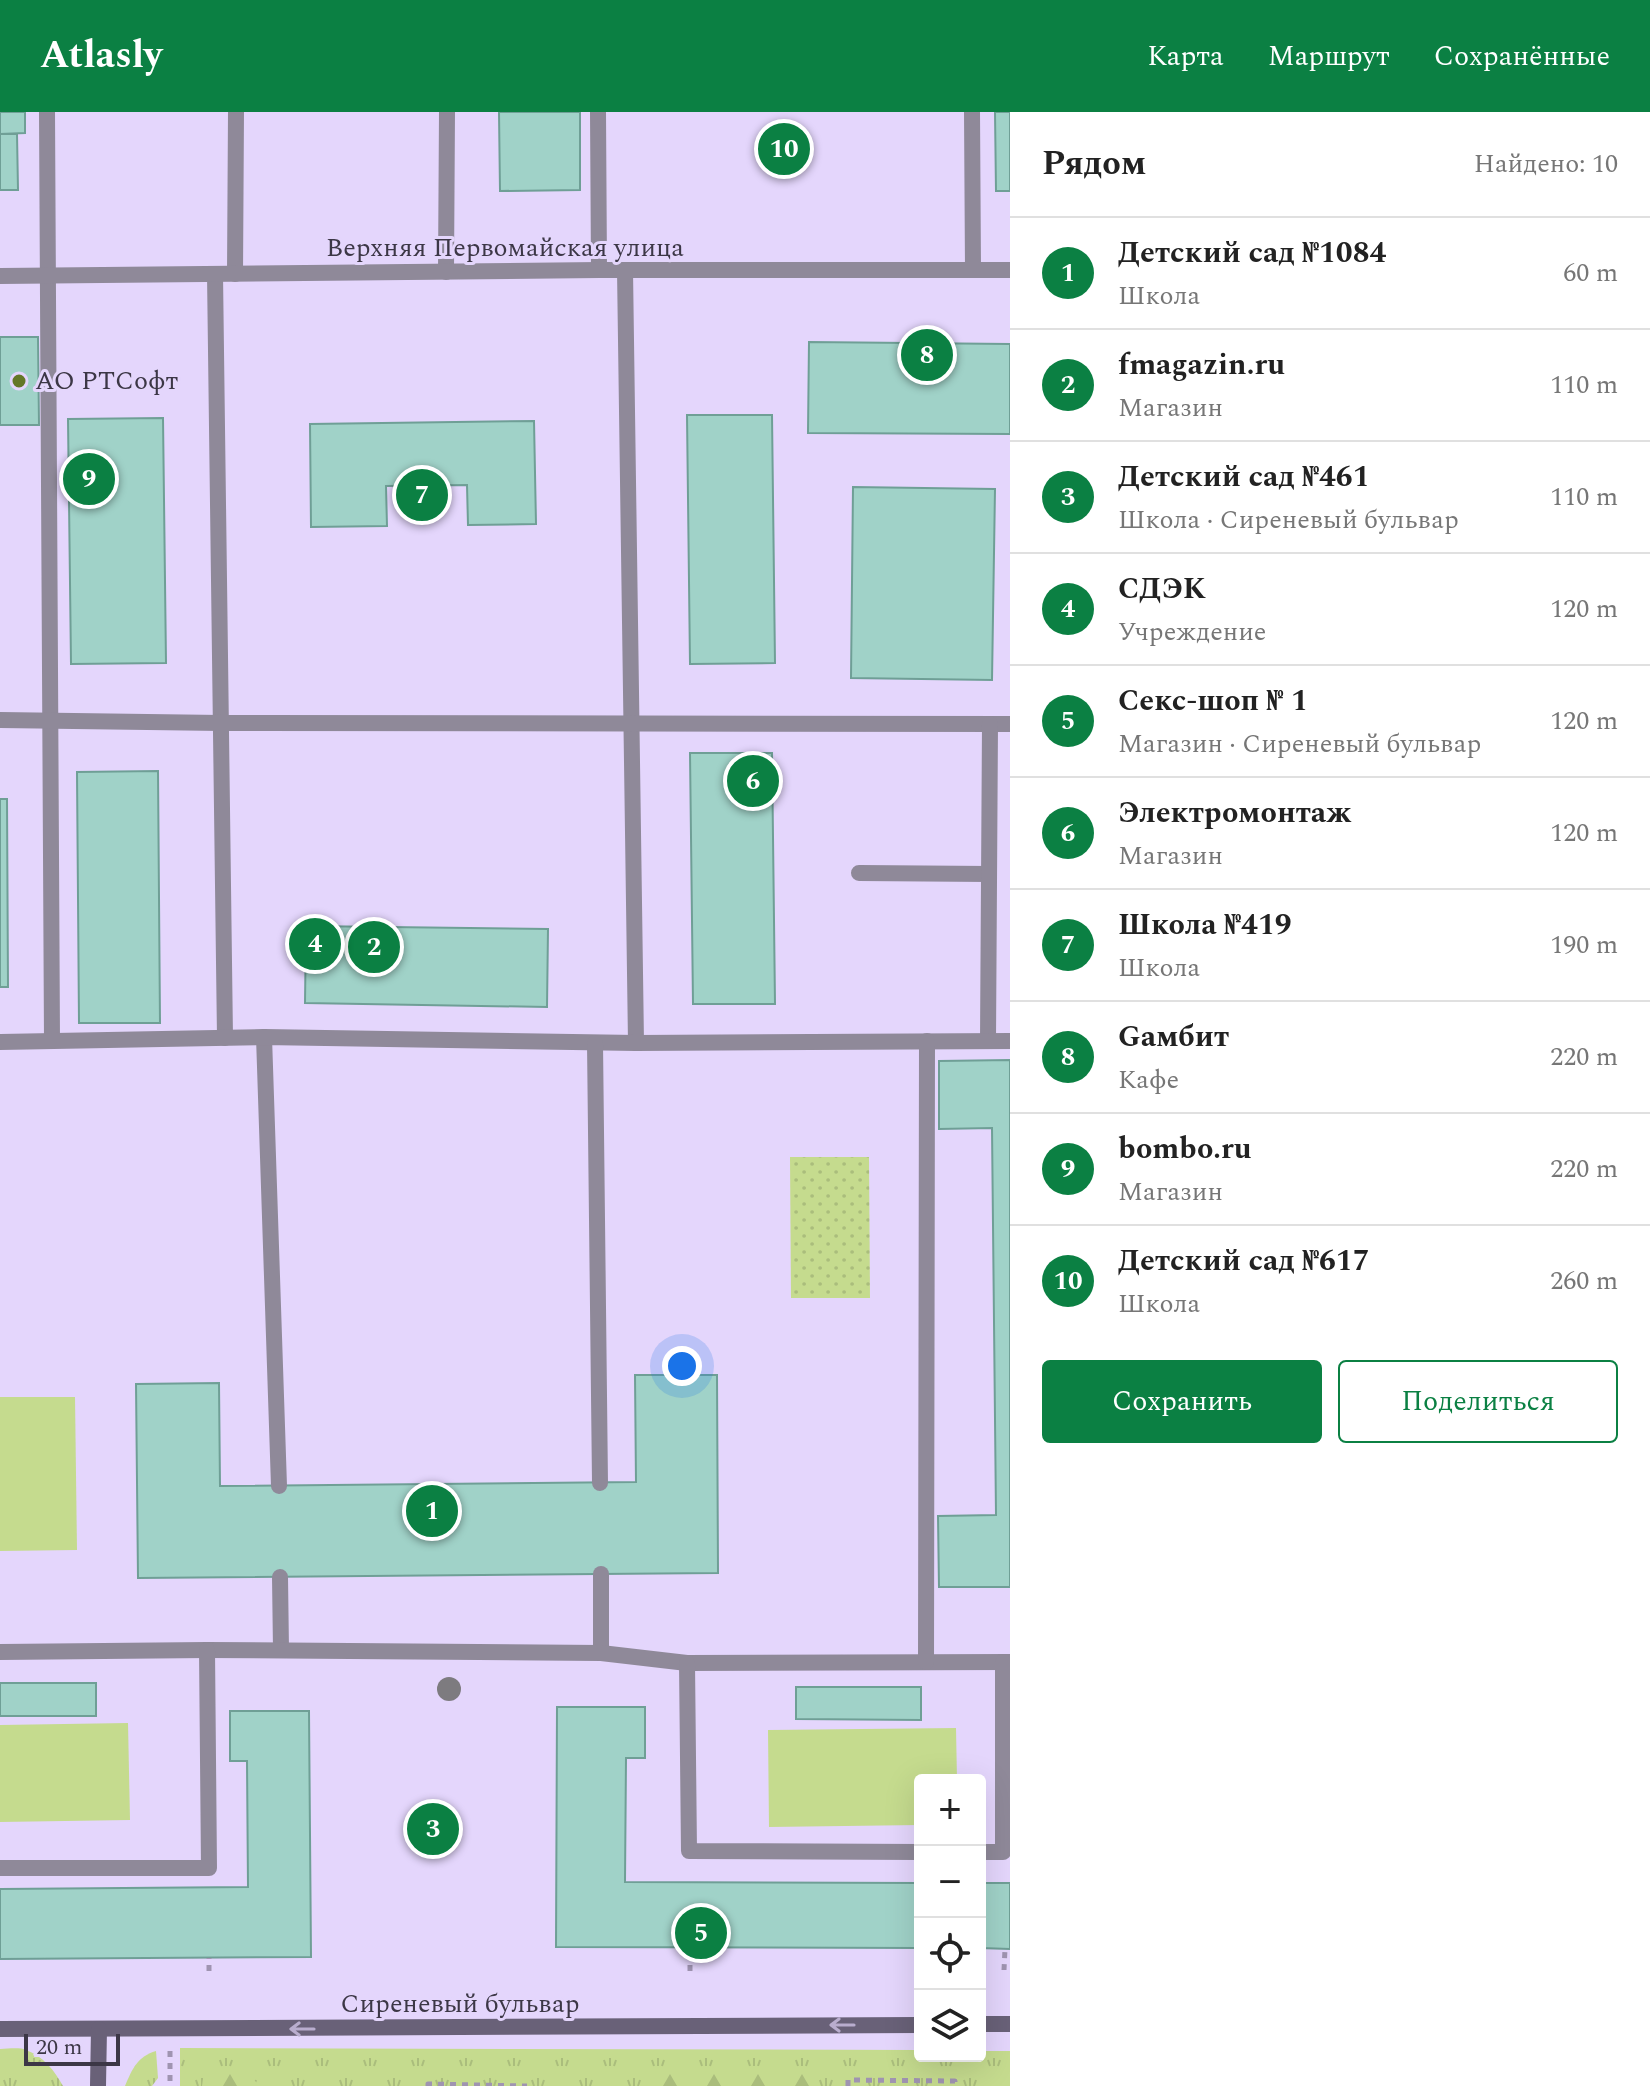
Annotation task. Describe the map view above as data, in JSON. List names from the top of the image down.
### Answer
{
  "streets": {
    "main road": ["Сиреневый бульвар"],
    "street": ["Верхняя Первомайская улица"]
  },
  "one_way": ["Сиреневый бульвар"],
  "places": ["АО РТСофт"],
  "scale_bar": "20 m",
  "page": {
    "header": "Atlasly",
    "nav": ["Карта", "Маршрут", "Сохранённые"],
    "heading": ["Рядом", "Найдено: 10"],
    "pins": [
      "10",
      "8",
      "9",
      "7",
      "6",
      "4",
      "2",
      "1",
      "3",
      "5"
    ],
    "list": [
      {
        "mark": "1",
        "name": "Детский сад №1084",
        "note": "Школа",
        "value": "60 m"
      },
      {
        "mark": "2",
        "name": "fmagazin.ru",
        "note": "Магазин",
        "value": "110 m"
      },
      {
        "mark": "3",
        "name": "Детский сад №461",
        "note": "Школа · Сиреневый бульвар",
        "value": "110 m"
      },
      {
        "mark": "4",
        "name": "СДЭК",
        "note": "Учреждение",
        "value": "120 m"
      },
      {
        "mark": "5",
        "name": "Секс-шоп № 1",
        "note": "Магазин · Сиреневый бульвар",
        "value": "120 m"
      },
      {
        "mark": "6",
        "name": "Электромонтаж",
        "note": "Магазин",
        "value": "120 m"
      },
      {
        "mark": "7",
        "name": "Школа №419",
        "note": "Школа",
        "value": "190 m"
      },
      {
        "mark": "8",
        "name": "Gамбит",
        "note": "Кафе",
        "value": "220 m"
      },
      {
        "mark": "9",
        "name": "bombo.ru",
        "note": "Магазин",
        "value": "220 m"
      },
      {
        "mark": "10",
        "name": "Детский сад №617",
        "note": "Школа",
        "value": "260 m"
      }
    ],
    "buttons": ["Сохранить", "Поделиться"],
    "map_buttons": ["+", "−"],
    "scale": "20 m"
  }
}
